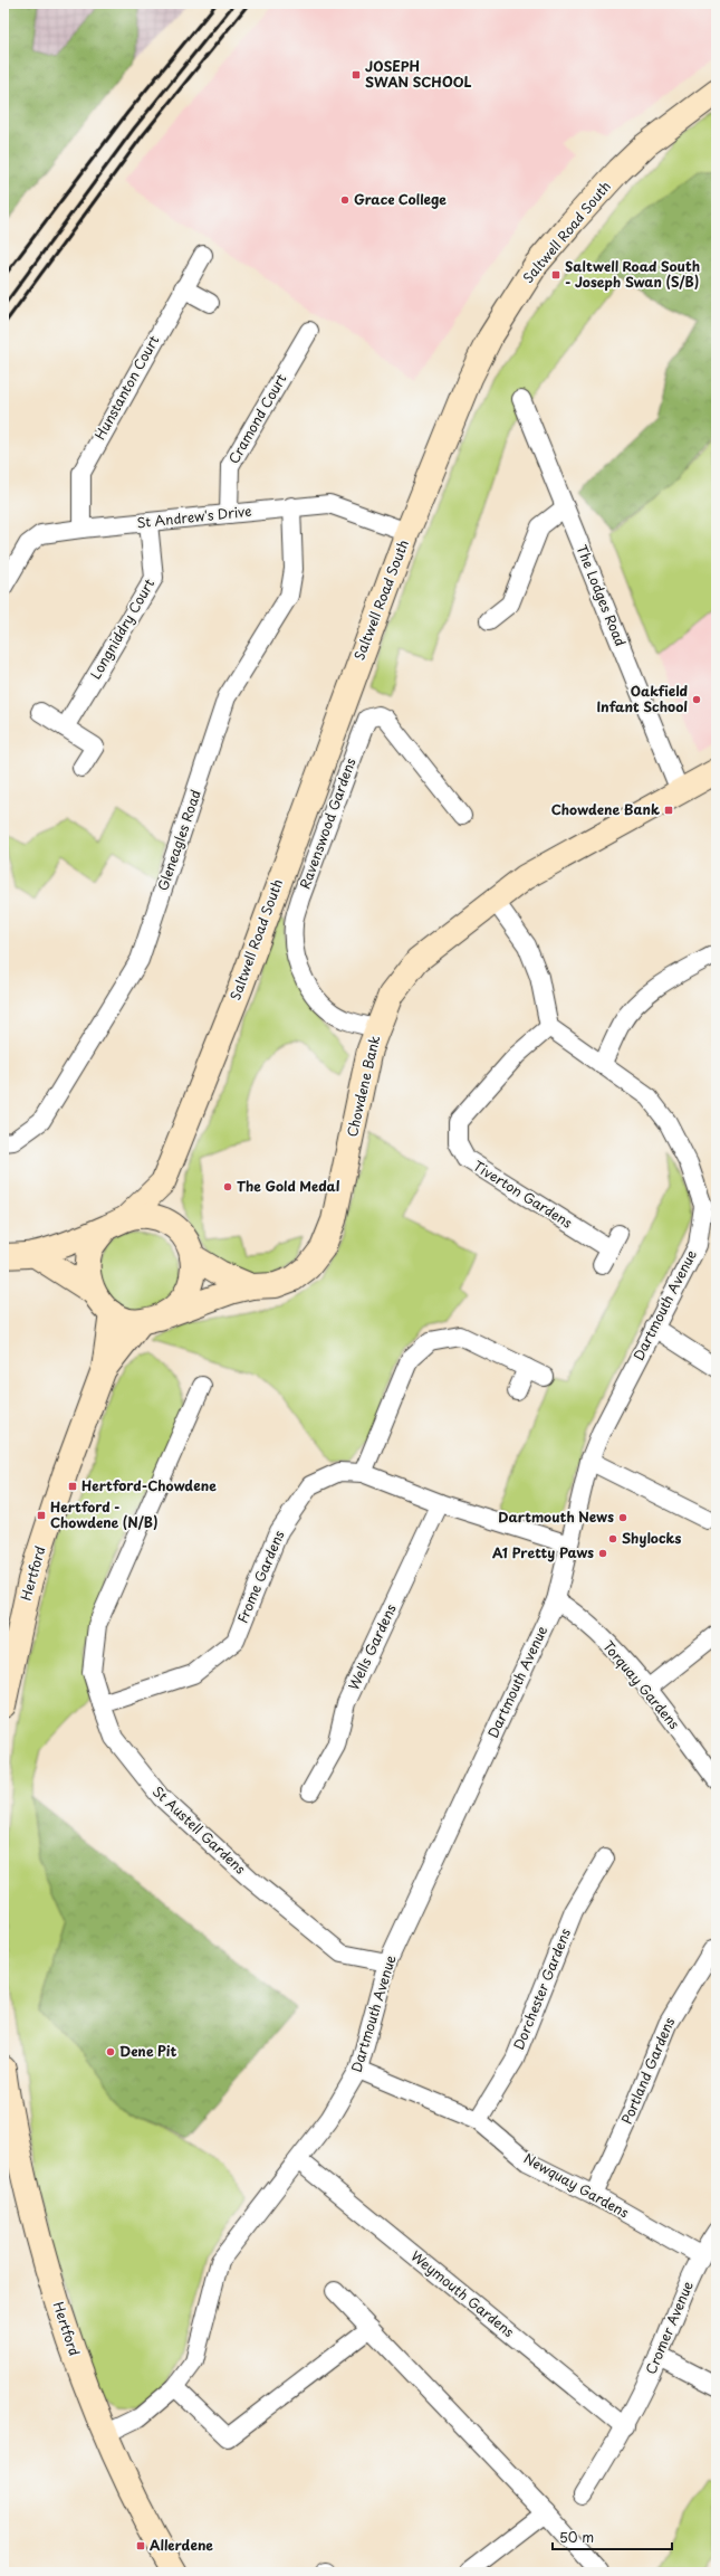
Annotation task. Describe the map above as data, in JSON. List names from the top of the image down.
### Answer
{
  "streets": {
    "street": [
      "Saltwell Road South",
      "Hunstanton Court",
      "Cramond Court",
      "St Andrew's Drive",
      "The Lodges Road",
      "Longniddry Court",
      "Ravenswood Gardens",
      "Gleneagles Road",
      "Chowdene Bank",
      "Tiverton Gardens",
      "Dartmouth Avenue",
      "Hertford",
      "Frome Gardens",
      "Wells Gardens",
      "Torquay Gardens",
      "St Austell Gardens",
      "Dorchester Gardens",
      "Portland Gardens",
      "Newquay Gardens",
      "Weymouth Gardens",
      "Cromer Avenue"
    ]
  },
  "crossings": [
    ["Saltwell Road South", "St Andrew's Drive"],
    ["Saltwell Road South", "Chowdene Bank"],
    ["Saltwell Road South", "Hertford"],
    ["Hunstanton Court", "St Andrew's Drive"],
    ["Cramond Court", "St Andrew's Drive"],
    ["St Andrew's Drive", "Longniddry Court"],
    ["St Andrew's Drive", "Gleneagles Road"],
    ["The Lodges Road", "Chowdene Bank"],
    ["Ravenswood Gardens", "Chowdene Bank"],
    ["Chowdene Bank", "Hertford"],
    ["Tiverton Gardens", "Dartmouth Avenue"],
    ["Dartmouth Avenue", "Hertford"],
    ["Dartmouth Avenue", "Frome Gardens"],
    ["Dartmouth Avenue", "Torquay Gardens"],
    ["Dartmouth Avenue", "St Austell Gardens"],
    ["Dartmouth Avenue", "Newquay Gardens"],
    ["Dartmouth Avenue", "Weymouth Gardens"],
    ["Frome Gardens", "Wells Gardens"],
    ["Frome Gardens", "St Austell Gardens"],
    ["Dorchester Gardens", "Newquay Gardens"],
    ["Portland Gardens", "Newquay Gardens"],
    ["Newquay Gardens", "Cromer Avenue"],
    ["Weymouth Gardens", "Cromer Avenue"]
  ],
  "places": {
    "transit": [
      "JOSEPH SWAN SCHOOL",
      "Saltwell Road South - Joseph Swan (S/B)",
      "Chowdene Bank",
      "Hertford-Chowdene",
      "Hertford - Chowdene (N/B)",
      "Allerdene"
    ],
    "other": [
      "Grace College",
      "Oakfield Infant School",
      "The Gold Medal",
      "Dartmouth News",
      "Shylocks",
      "A1 Pretty Paws",
      "Dene Pit"
    ]
  },
  "scale_bar": "50 m"
}
